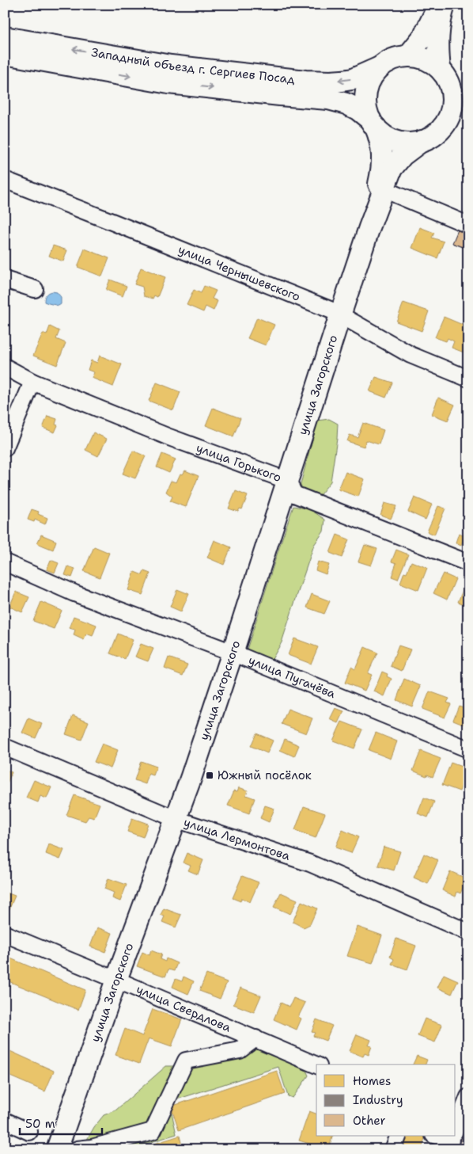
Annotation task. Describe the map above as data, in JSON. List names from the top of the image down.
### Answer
{
  "streets": {
    "main road": ["Западный объезд г. Сергиев Посад", "улица Загорского"],
    "street": [
      "улица Чернышевского",
      "улица Горького",
      "улица Пугачёва",
      "улица Лермонтова",
      "улица Свердлова"
    ]
  },
  "crossings": [
    ["улица Чернышевского", "улица Загорского"],
    ["улица Загорского", "улица Горького"],
    ["улица Загорского", "улица Пугачёва"],
    ["улица Загорского", "улица Лермонтова"],
    ["улица Загорского", "улица Свердлова"]
  ],
  "places": {
    "transit": ["Южный посёлок"]
  },
  "legend": ["Homes", "Industry", "Other"],
  "scale_bar": "50 m"
}
